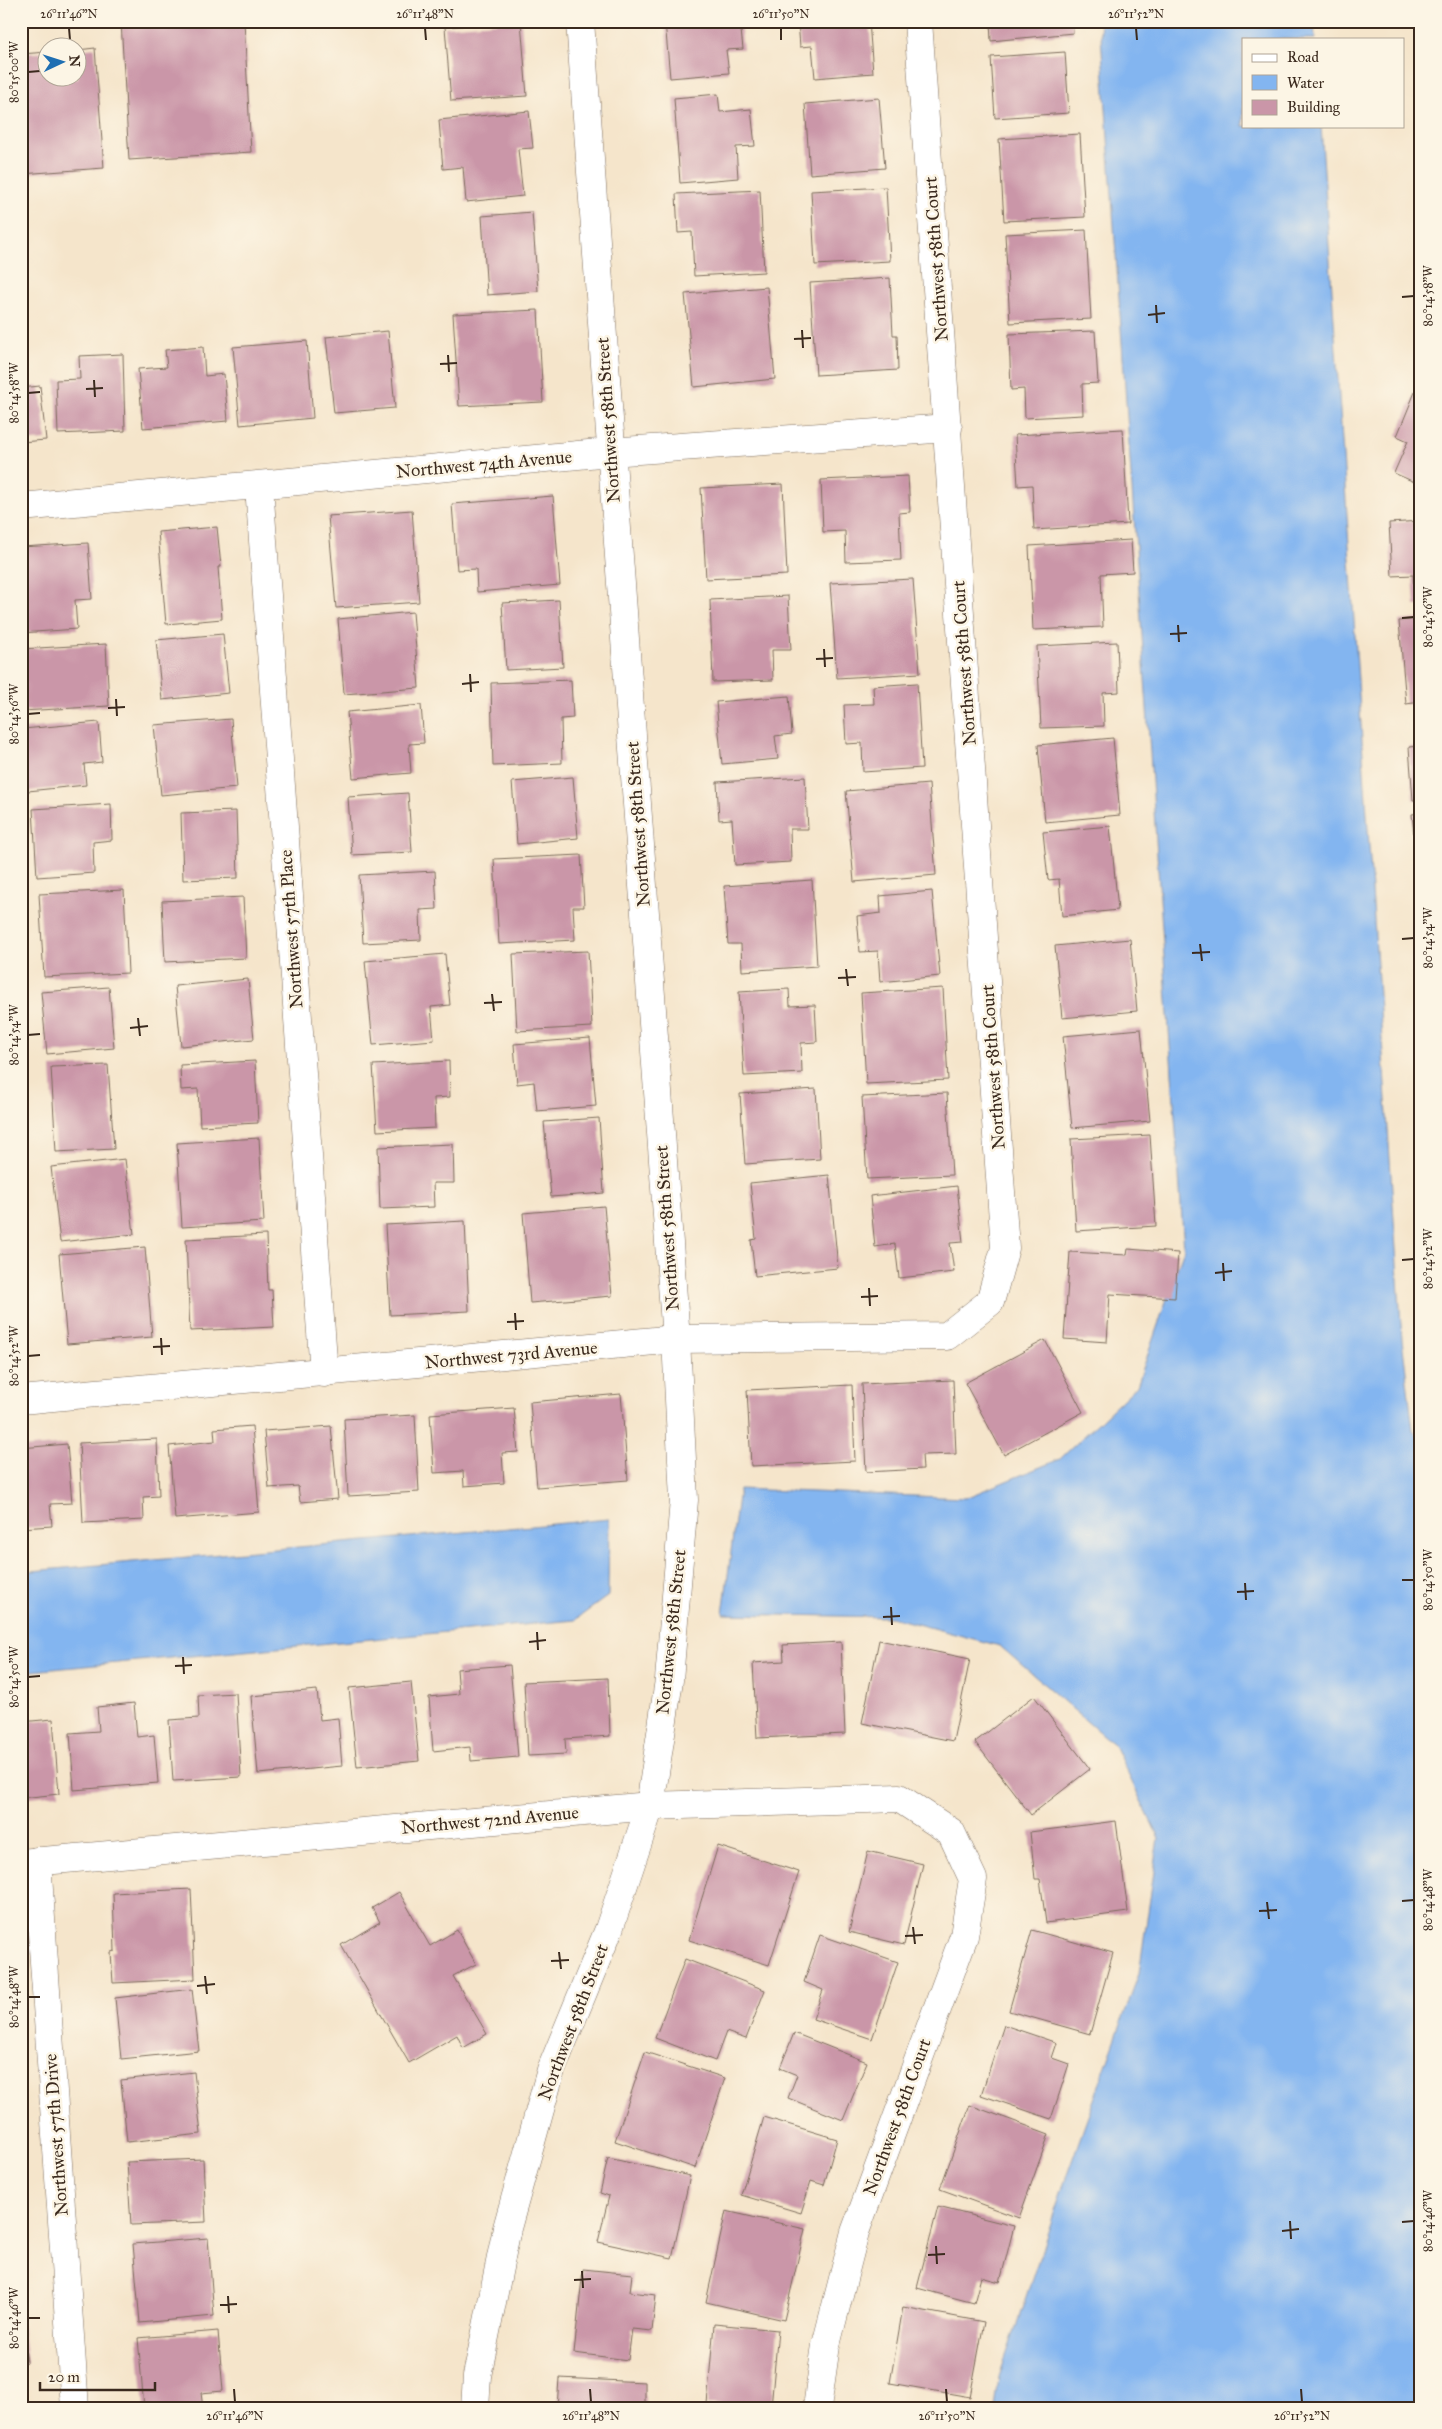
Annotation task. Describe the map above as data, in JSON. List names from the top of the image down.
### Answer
{
  "streets": {
    "street": [
      "Northwest 58th Court",
      "Northwest 58th Street",
      "Northwest 74th Avenue",
      "Northwest 57th Place",
      "Northwest 73rd Avenue",
      "Northwest 72nd Avenue",
      "Northwest 57th Drive"
    ]
  },
  "crossings": [
    ["Northwest 58th Court", "Northwest 74th Avenue"],
    ["Northwest 58th Court", "Northwest 73rd Avenue"],
    ["Northwest 58th Court", "Northwest 72nd Avenue"],
    ["Northwest 58th Street", "Northwest 74th Avenue"],
    ["Northwest 58th Street", "Northwest 73rd Avenue"],
    ["Northwest 58th Street", "Northwest 72nd Avenue"],
    ["Northwest 74th Avenue", "Northwest 57th Place"],
    ["Northwest 57th Place", "Northwest 73rd Avenue"],
    ["Northwest 72nd Avenue", "Northwest 57th Drive"]
  ],
  "legend": ["Road", "Water", "Building"],
  "scale_bar": "20 m",
  "north": "right",
  "coordinates": [
    "26°11'46\"N",
    "26°11'48\"N",
    "26°11'50\"N",
    "26°11'52\"N",
    "80°15'00\"W",
    "80°14'58\"W",
    "80°14'56\"W",
    "80°14'54\"W",
    "80°14'52\"W",
    "80°14'50\"W",
    "80°14'48\"W",
    "80°14'46\"W"
  ]
}
